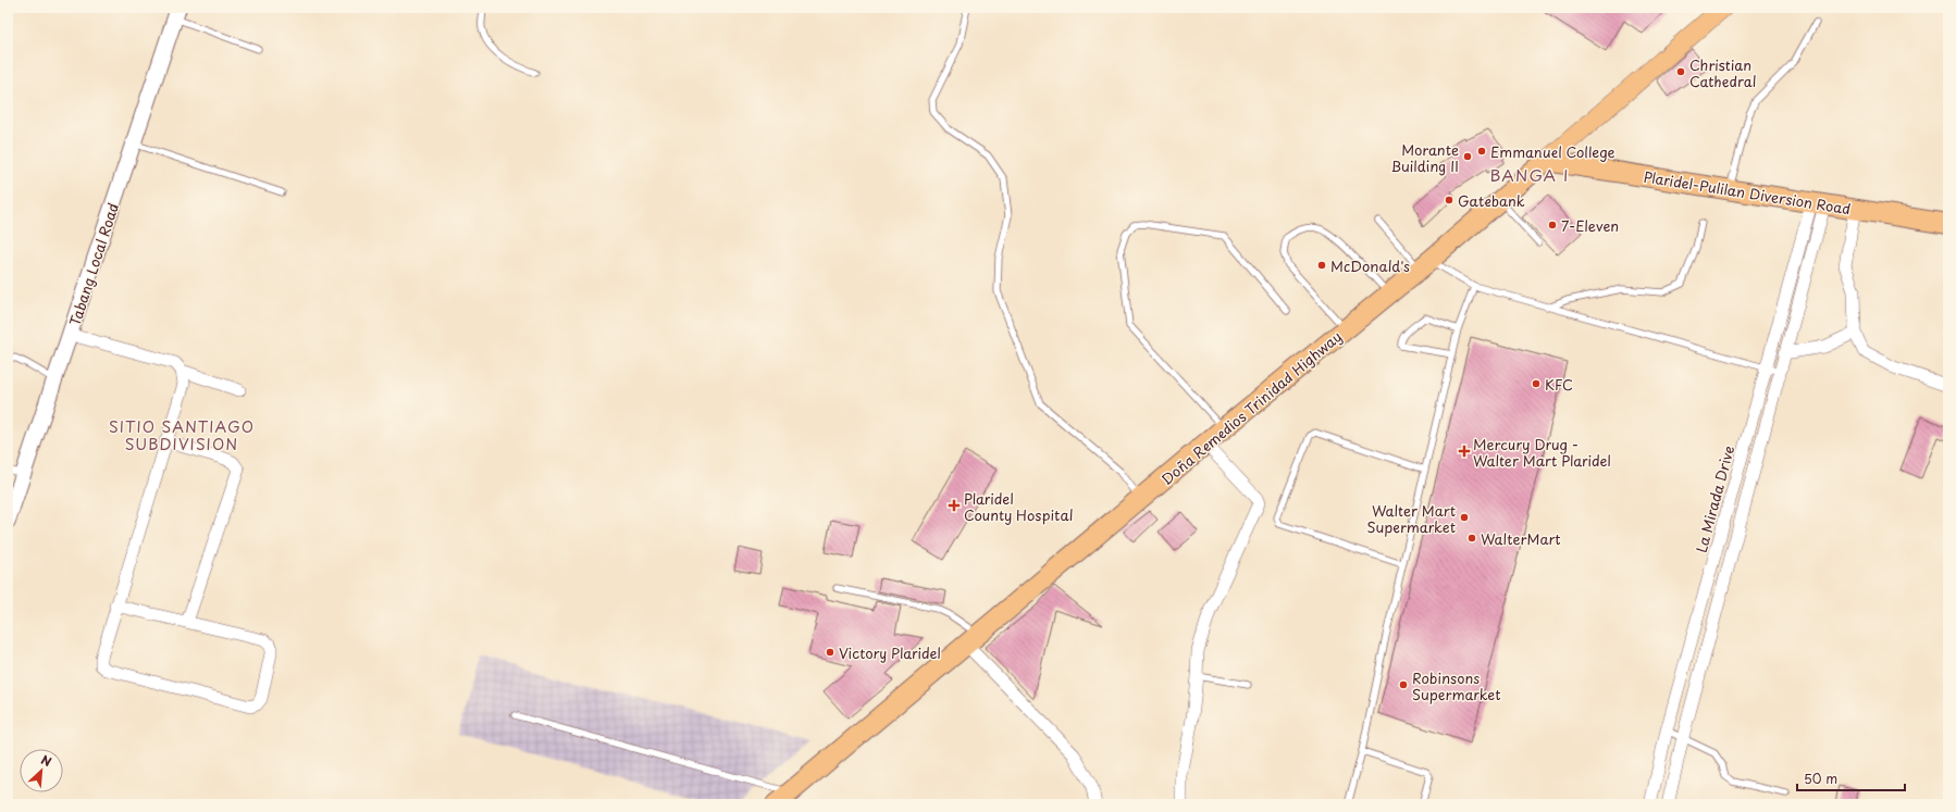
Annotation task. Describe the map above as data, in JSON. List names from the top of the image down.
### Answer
{
  "streets": {
    "highway": ["Plaridel-Pulilan Diversion Road", "Doña Remedios Trinidad Highway"],
    "street": ["Tabang Local Road", "La Mirada Drive"]
  },
  "crossings": [
    ["Plaridel-Pulilan Diversion Road", "Doña Remedios Trinidad Highway"],
    ["Plaridel-Pulilan Diversion Road", "La Mirada Drive"]
  ],
  "districts": ["BANGA I", "SITIO SANTIAGO SUBDIVISION"],
  "places": {
    "other": [
      "Christian Cathedral",
      "Emmanuel College",
      "Morante Building II",
      "Gatebank",
      "7-Eleven",
      "McDonald's",
      "KFC",
      "Walter Mart Supermarket",
      "WalterMart",
      "Victory Plaridel",
      "Robinsons Supermarket"
    ],
    "health": ["Mercury Drug - Walter Mart Plaridel", "Plaridel County Hospital"]
  },
  "scale_bar": "50 m",
  "north": "top right"
}
